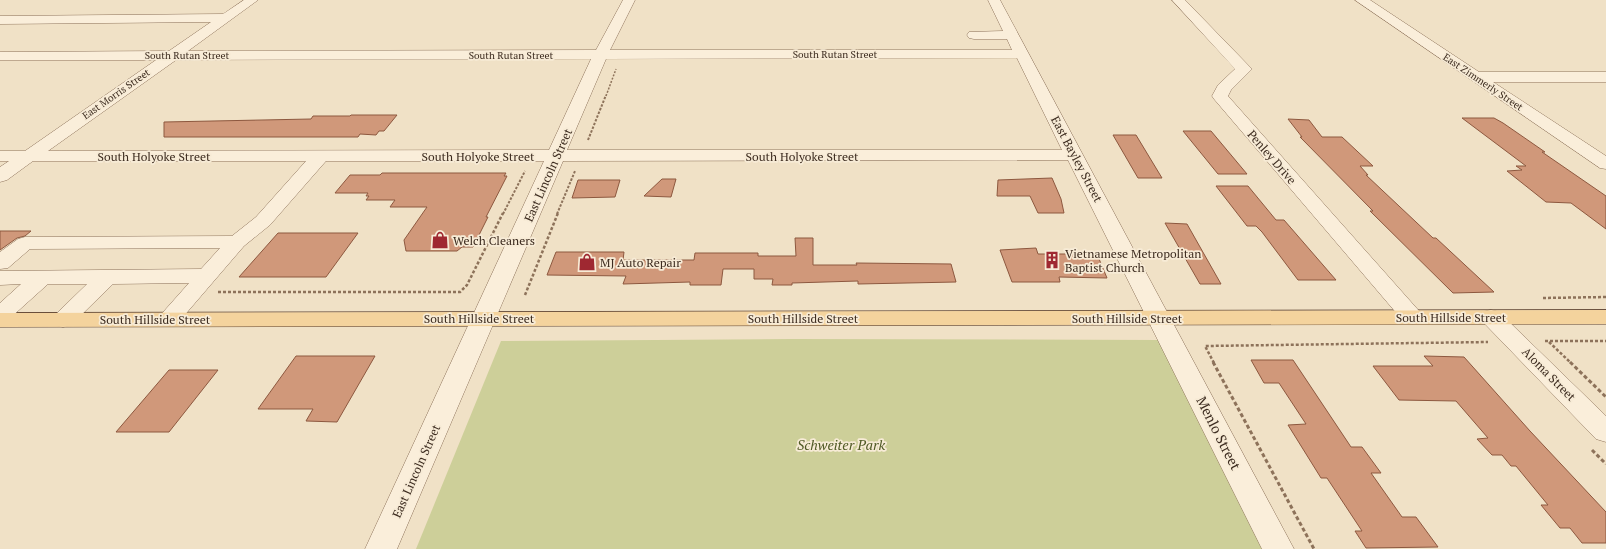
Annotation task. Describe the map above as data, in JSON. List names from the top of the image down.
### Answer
{
  "streets": {
    "main road": ["South Hillside Street"],
    "street": [
      "South Rutan Street",
      "East Zimmerly Street",
      "East Morris Street",
      "South Holyoke Street",
      "Penley Drive",
      "East Bayley Street",
      "East Lincoln Street",
      "Aloma Street",
      "Menlo Street"
    ]
  },
  "crossings": [
    ["South Rutan Street", "East Morris Street"],
    ["South Rutan Street", "East Bayley Street"],
    ["South Rutan Street", "East Lincoln Street"],
    ["East Morris Street", "South Holyoke Street"],
    ["South Holyoke Street", "East Bayley Street"],
    ["South Holyoke Street", "East Lincoln Street"],
    ["Penley Drive", "South Hillside Street"],
    ["East Bayley Street", "South Hillside Street"],
    ["East Bayley Street", "Menlo Street"],
    ["East Lincoln Street", "South Hillside Street"],
    ["South Hillside Street", "Aloma Street"],
    ["South Hillside Street", "Menlo Street"]
  ],
  "parks": ["Schweiter Park"],
  "places": {
    "shop": ["Welch Cleaners", "MJ Auto Repair"],
    "building": ["Vietnamese Metropolitan Baptist Church"]
  }
}
